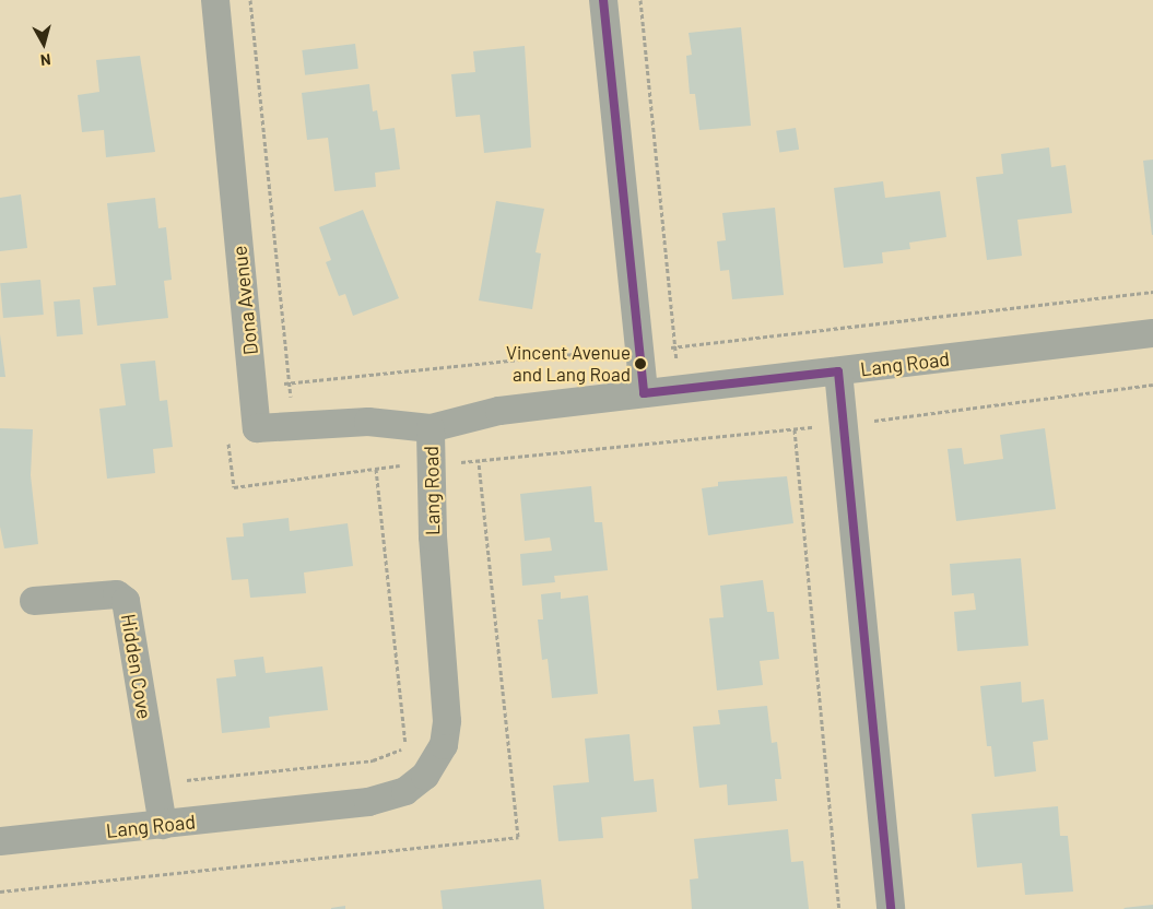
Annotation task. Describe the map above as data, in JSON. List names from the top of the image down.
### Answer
{
  "streets": {
    "street": ["Dona Avenue", "Lang Road", "Hidden Cove"]
  },
  "crossings": [
    ["Dona Avenue", "Lang Road"],
    ["Lang Road", "Hidden Cove"]
  ],
  "places": ["Vincent Avenue and Lang Road"],
  "north": "bottom"
}
